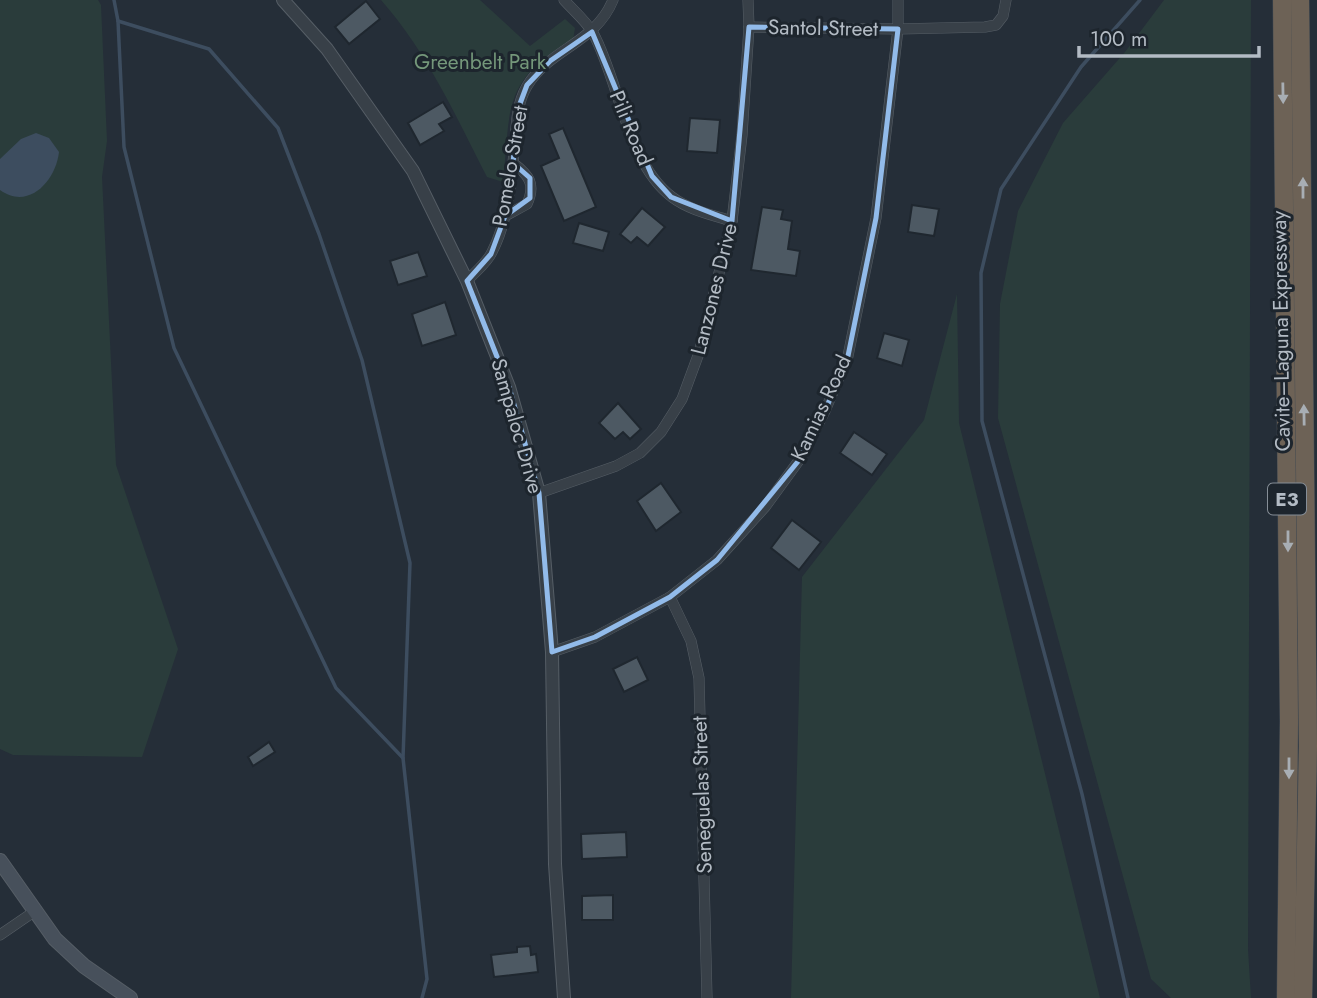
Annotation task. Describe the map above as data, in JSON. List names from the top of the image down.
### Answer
{
  "streets": {
    "highway": ["Cavite–Laguna Expressway", "E3"],
    "street": [
      "Santol Street",
      "Pili Road",
      "Pomelo Street",
      "Lanzones Drive",
      "Kamias Road",
      "Sampaloc Drive",
      "Seneguelas Street"
    ]
  },
  "crossings": [
    ["Santol Street", "Lanzones Drive"],
    ["Santol Street", "Kamias Road"],
    ["Pili Road", "Pomelo Street"],
    ["Pili Road", "Lanzones Drive"],
    ["Pomelo Street", "Sampaloc Drive"],
    ["Lanzones Drive", "Sampaloc Drive"],
    ["Kamias Road", "Sampaloc Drive"],
    ["Kamias Road", "Seneguelas Street"]
  ],
  "parks": ["Greenbelt Park"],
  "scale_bar": "100 m"
}
